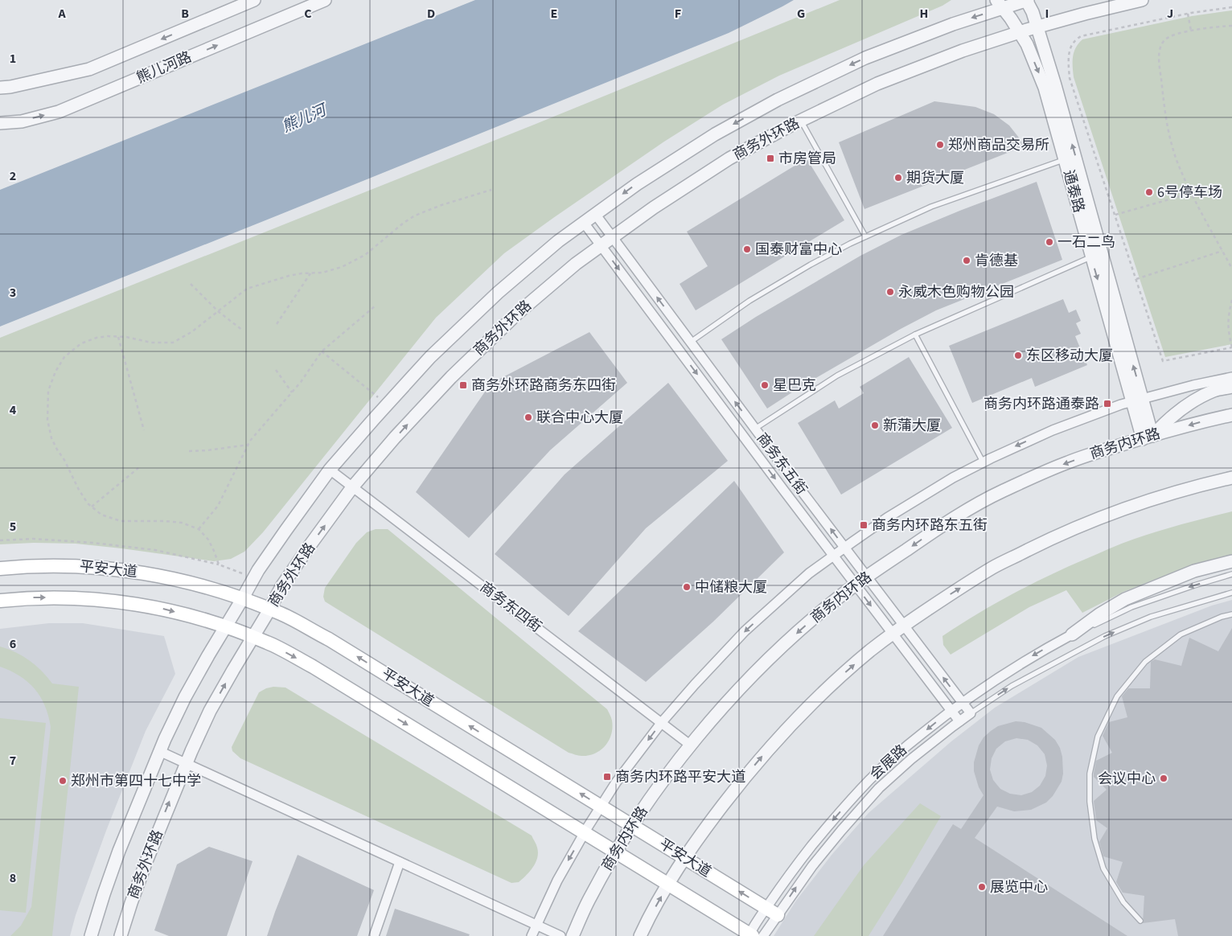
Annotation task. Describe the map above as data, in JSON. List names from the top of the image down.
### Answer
{
  "streets": {
    "main road": ["平安大道"],
    "street": [
      "熊儿河路",
      "商务外环路",
      "通泰路",
      "商务内环路",
      "商务东五街",
      "商务东四街",
      "会展路"
    ]
  },
  "crossings": [
    ["商务外环路", "通泰路"],
    ["商务外环路", "商务东五街"],
    ["商务外环路", "平安大道"],
    ["商务外环路", "商务东四街"],
    ["通泰路", "商务内环路"],
    ["商务内环路", "商务东五街"],
    ["商务内环路", "平安大道"],
    ["商务内环路", "商务东四街"],
    ["商务东五街", "会展路"],
    ["平安大道", "会展路"]
  ],
  "water": ["熊儿河"],
  "places": {
    "other": [
      "郑州商品交易所",
      "期货大厦",
      "6号停车场",
      "一石二鸟",
      "国泰财富中心",
      "肯德基",
      "永威木色购物公园",
      "东区移动大厦",
      "星巴克",
      "联合中心大厦",
      "新蒲大厦",
      "中储粮大厦",
      "会议中心",
      "郑州市第四十七中学",
      "展览中心"
    ],
    "transit": [
      "市房管局",
      "商务外环路商务东四街",
      "商务内环路通泰路",
      "商务内环路东五街",
      "商务内环路平安大道"
    ]
  },
  "grid": {
    "columns": [
      "A",
      "B",
      "C",
      "D",
      "E",
      "F",
      "G",
      "H",
      "I",
      "J"
    ],
    "rows": [
      "1",
      "2",
      "3",
      "4",
      "5",
      "6",
      "7",
      "8"
    ]
  }
}
